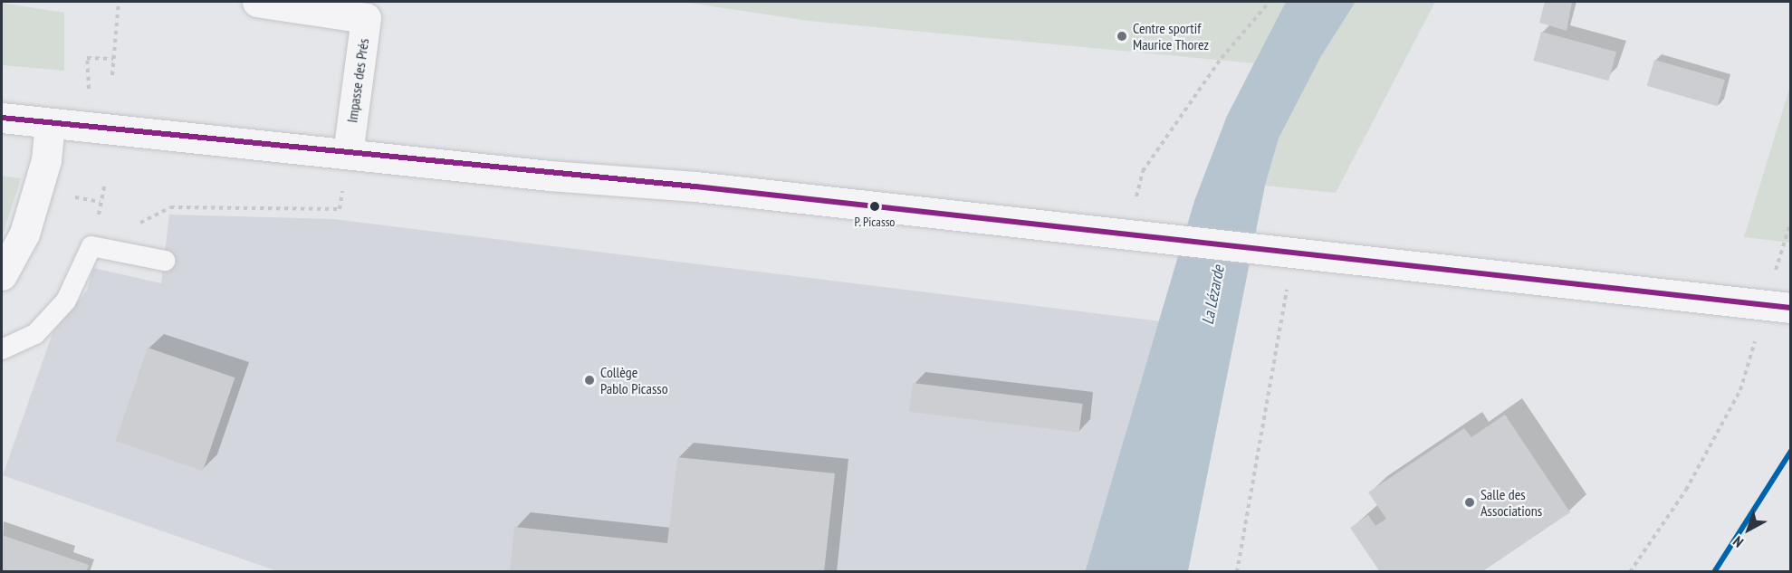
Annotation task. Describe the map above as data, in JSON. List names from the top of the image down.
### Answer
{
  "streets": {
    "street": ["Impasse des Prés"]
  },
  "water": ["La Lézarde"],
  "places": [
    "Centre sportif Maurice Thorez",
    "P. Picasso",
    "Collège Pablo Picasso",
    "Salle des Associations"
  ],
  "north": "bottom left"
}
